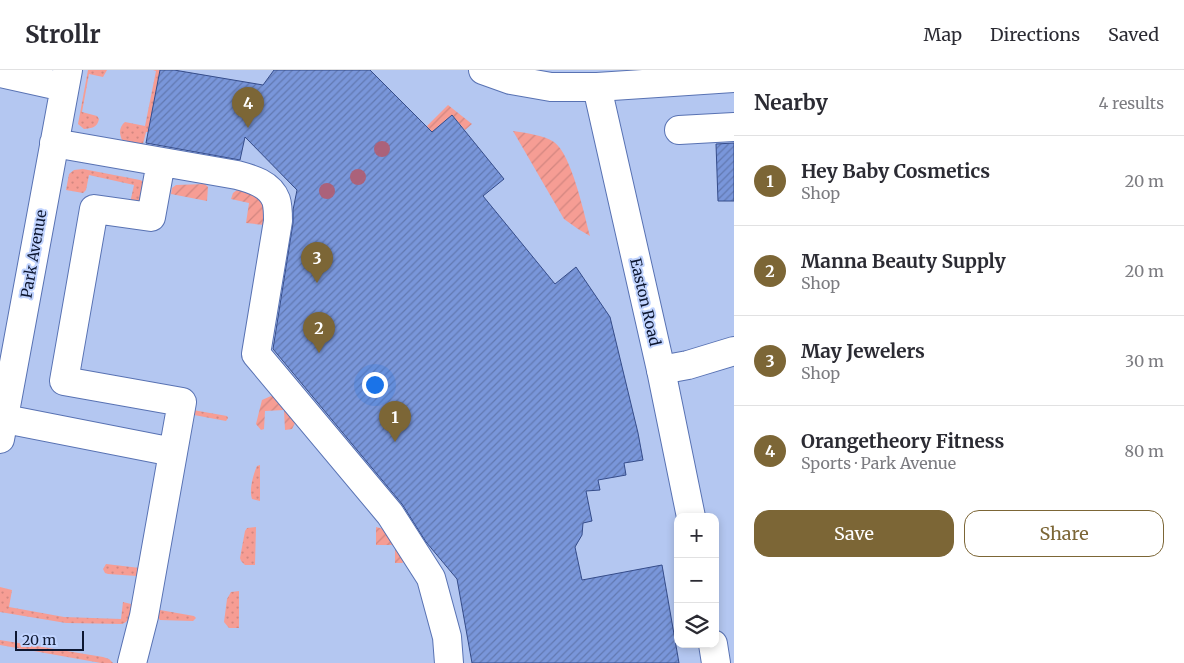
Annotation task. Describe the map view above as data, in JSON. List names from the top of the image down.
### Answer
{
  "streets": {
    "main road": ["Park Avenue", "Easton Road"]
  },
  "scale_bar": "20 m",
  "page": {
    "header": "Strollr",
    "nav": ["Map", "Directions", "Saved"],
    "heading": ["Nearby", "4 results"],
    "pins": [
      "4",
      "3",
      "2",
      "1"
    ],
    "list": [
      {
        "mark": "1",
        "name": "Hey Baby Cosmetics",
        "note": "Shop",
        "value": "20 m"
      },
      {
        "mark": "2",
        "name": "Manna Beauty Supply",
        "note": "Shop",
        "value": "20 m"
      },
      {
        "mark": "3",
        "name": "May Jewelers",
        "note": "Shop",
        "value": "30 m"
      },
      {
        "mark": "4",
        "name": "Orangetheory Fitness",
        "note": "Sports · Park Avenue",
        "value": "80 m"
      }
    ],
    "buttons": ["Save", "Share"],
    "map_buttons": ["+", "−"],
    "scale": "20 m"
  }
}
